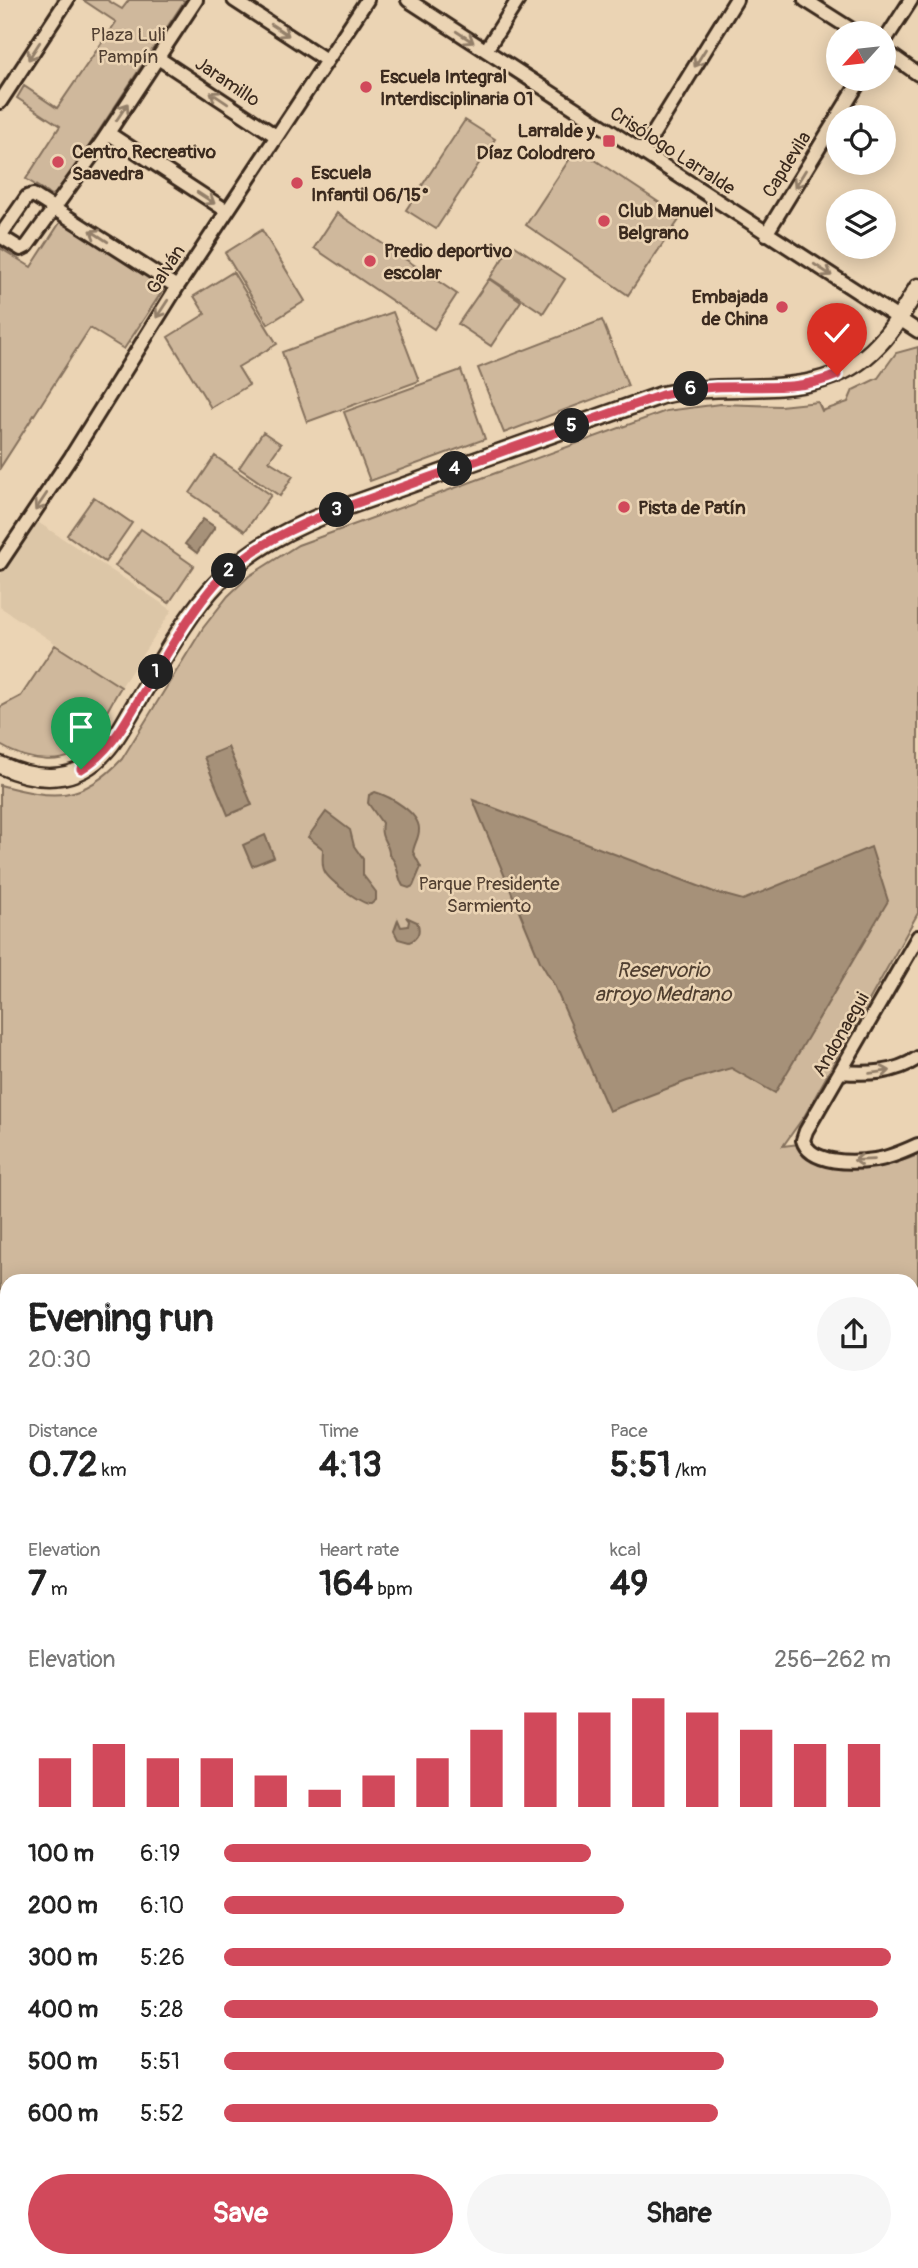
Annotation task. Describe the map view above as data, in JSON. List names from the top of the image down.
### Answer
{
  "streets": {
    "street": [
      "Jaramillo",
      "Crisólogo Larralde",
      "Capdevila",
      "Galván",
      "Andonaegui"
    ]
  },
  "crossings": [
    ["Jaramillo", "Galván"],
    ["Crisólogo Larralde", "Capdevila"]
  ],
  "one_way": ["Crisólogo Larralde", "Capdevila", "Galván"],
  "water": ["Reservorio arroyo Medrano"],
  "parks": ["Plaza Luli Pampín", "Parque Presidente Sarmiento"],
  "places": {
    "other": [
      "Escuela Integral Interdisciplinaria 01",
      "Centro Recreativo Saavedra",
      "Escuela Infantil 06/15°",
      "Club Manuel Belgrano",
      "Predio deportivo escolar",
      "Embajada de China",
      "Pista de Patín"
    ],
    "transit": ["Larralde y Díaz Colodrero"]
  },
  "north": "bottom left",
  "page": {
    "pins": [
      "6",
      "5",
      "4",
      "3",
      "2",
      "1"
    ],
    "heading": ["Evening run", "20:30"],
    "stats": [
      ["Distance", "0.72 km"],
      ["Time", "4:13"],
      ["Pace", "5:51 /km"],
      ["Elevation", "7 m"],
      ["Heart rate", "164 bpm"],
      ["kcal", "49"]
    ],
    "chart": ["Elevation", "256–262 m"],
    "list": [
      {
        "name": "100 m",
        "note": "6:19"
      },
      {
        "name": "200 m",
        "note": "6:10"
      },
      {
        "name": "300 m",
        "note": "5:26"
      },
      {
        "name": "400 m",
        "note": "5:28"
      },
      {
        "name": "500 m",
        "note": "5:51"
      },
      {
        "name": "600 m",
        "note": "5:52"
      }
    ],
    "buttons": ["Save", "Share"]
  }
}
